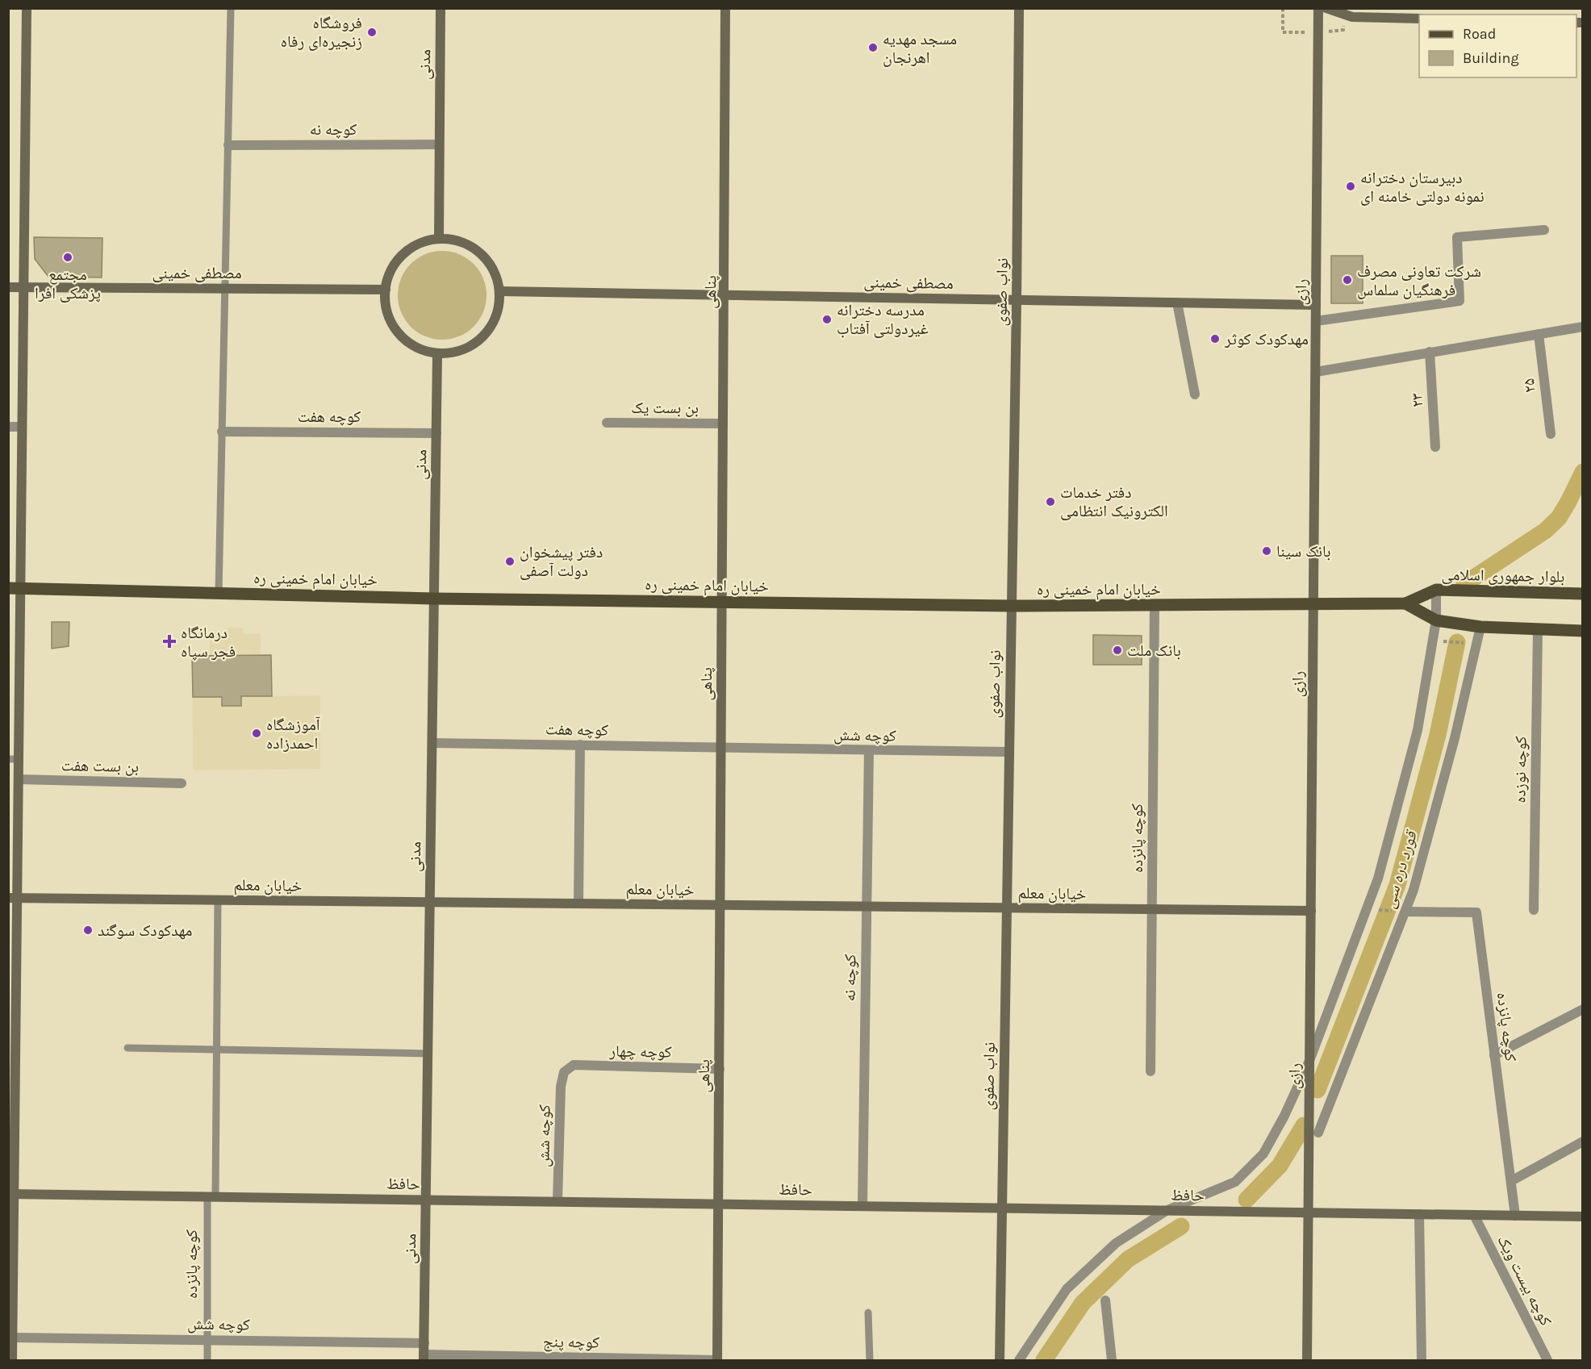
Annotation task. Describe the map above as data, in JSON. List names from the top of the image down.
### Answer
{
  "streets": {
    "main road": ["بلوار جمهوری اسلامی", "خیابان امام خمینی ره"],
    "street": [
      "مدنی",
      "کوچه نه",
      "مصطفی خمینی",
      "پناهی",
      "نواب صفوی",
      "رازی",
      "۲۵",
      "۲۳",
      "بن بست یک",
      "کوچه هفت",
      "کوچه شش",
      "بن بست هفت",
      "کوچه نوزده",
      "کوچه پانزده",
      "خیابان معلم",
      "کوچه چهار",
      "حافظ",
      "کوچه بیست ویک",
      "کوچه پنج"
    ]
  },
  "crossings": [
    ["مدنی", "کوچه نه"],
    ["مدنی", "مصطفی خمینی"],
    ["مدنی", "کوچه هفت"],
    ["مدنی", "خیابان امام خمینی ره"],
    ["مدنی", "کوچه شش"],
    ["مدنی", "خیابان معلم"],
    ["مدنی", "حافظ"],
    ["مدنی", "کوچه پنج"],
    ["کوچه نه", "کوچه شش"],
    ["کوچه نه", "خیابان معلم"],
    ["کوچه نه", "حافظ"],
    ["مصطفی خمینی", "پناهی"],
    ["مصطفی خمینی", "نواب صفوی"],
    ["مصطفی خمینی", "رازی"],
    ["پناهی", "بن بست یک"],
    ["پناهی", "کوچه هفت"],
    ["پناهی", "خیابان امام خمینی ره"],
    ["پناهی", "کوچه شش"],
    ["پناهی", "خیابان معلم"],
    ["پناهی", "کوچه چهار"],
    ["پناهی", "حافظ"],
    ["پناهی", "کوچه پنج"],
    ["نواب صفوی", "خیابان امام خمینی ره"],
    ["نواب صفوی", "کوچه شش"],
    ["نواب صفوی", "خیابان معلم"],
    ["نواب صفوی", "حافظ"],
    ["رازی", "خیابان امام خمینی ره"],
    ["رازی", "خیابان معلم"],
    ["رازی", "حافظ"],
    ["کوچه هفت", "کوچه شش"],
    ["بلوار جمهوری اسلامی", "خیابان امام خمینی ره"],
    ["خیابان امام خمینی ره", "کوچه پانزده"],
    ["کوچه شش", "کوچه پانزده"],
    ["کوچه شش", "کوچه چهار"],
    ["کوچه شش", "حافظ"],
    ["کوچه پانزده", "خیابان معلم"],
    ["کوچه پانزده", "حافظ"],
    ["حافظ", "کوچه بیست ویک"]
  ],
  "water": ["قورد دره سی"],
  "places": {
    "other": [
      "فروشگاه زنجیره‌ای رفاه",
      "مسجد مهدیه اهرنجان",
      "دبیرستان دخترانه نمونه دولتی خامنه ای",
      "مجتمع پزشکی افرا",
      "شرکت تعاونی مصرف فرهنگیان سلماس",
      "مدرسه دخترانه غیردولتی آفتاب",
      "مهدکودک کوثر",
      "دفتر خدمات الکترونیک انتظامی",
      "بانک سینا",
      "دفتر پیشخوان دولت آصفی",
      "بانک ملت",
      "آموزشگاه احمدزاده",
      "مهدکودک سوگند"
    ],
    "health": ["درمانگاه فجر سپاه"]
  },
  "legend": ["Road", "Building"]
}
